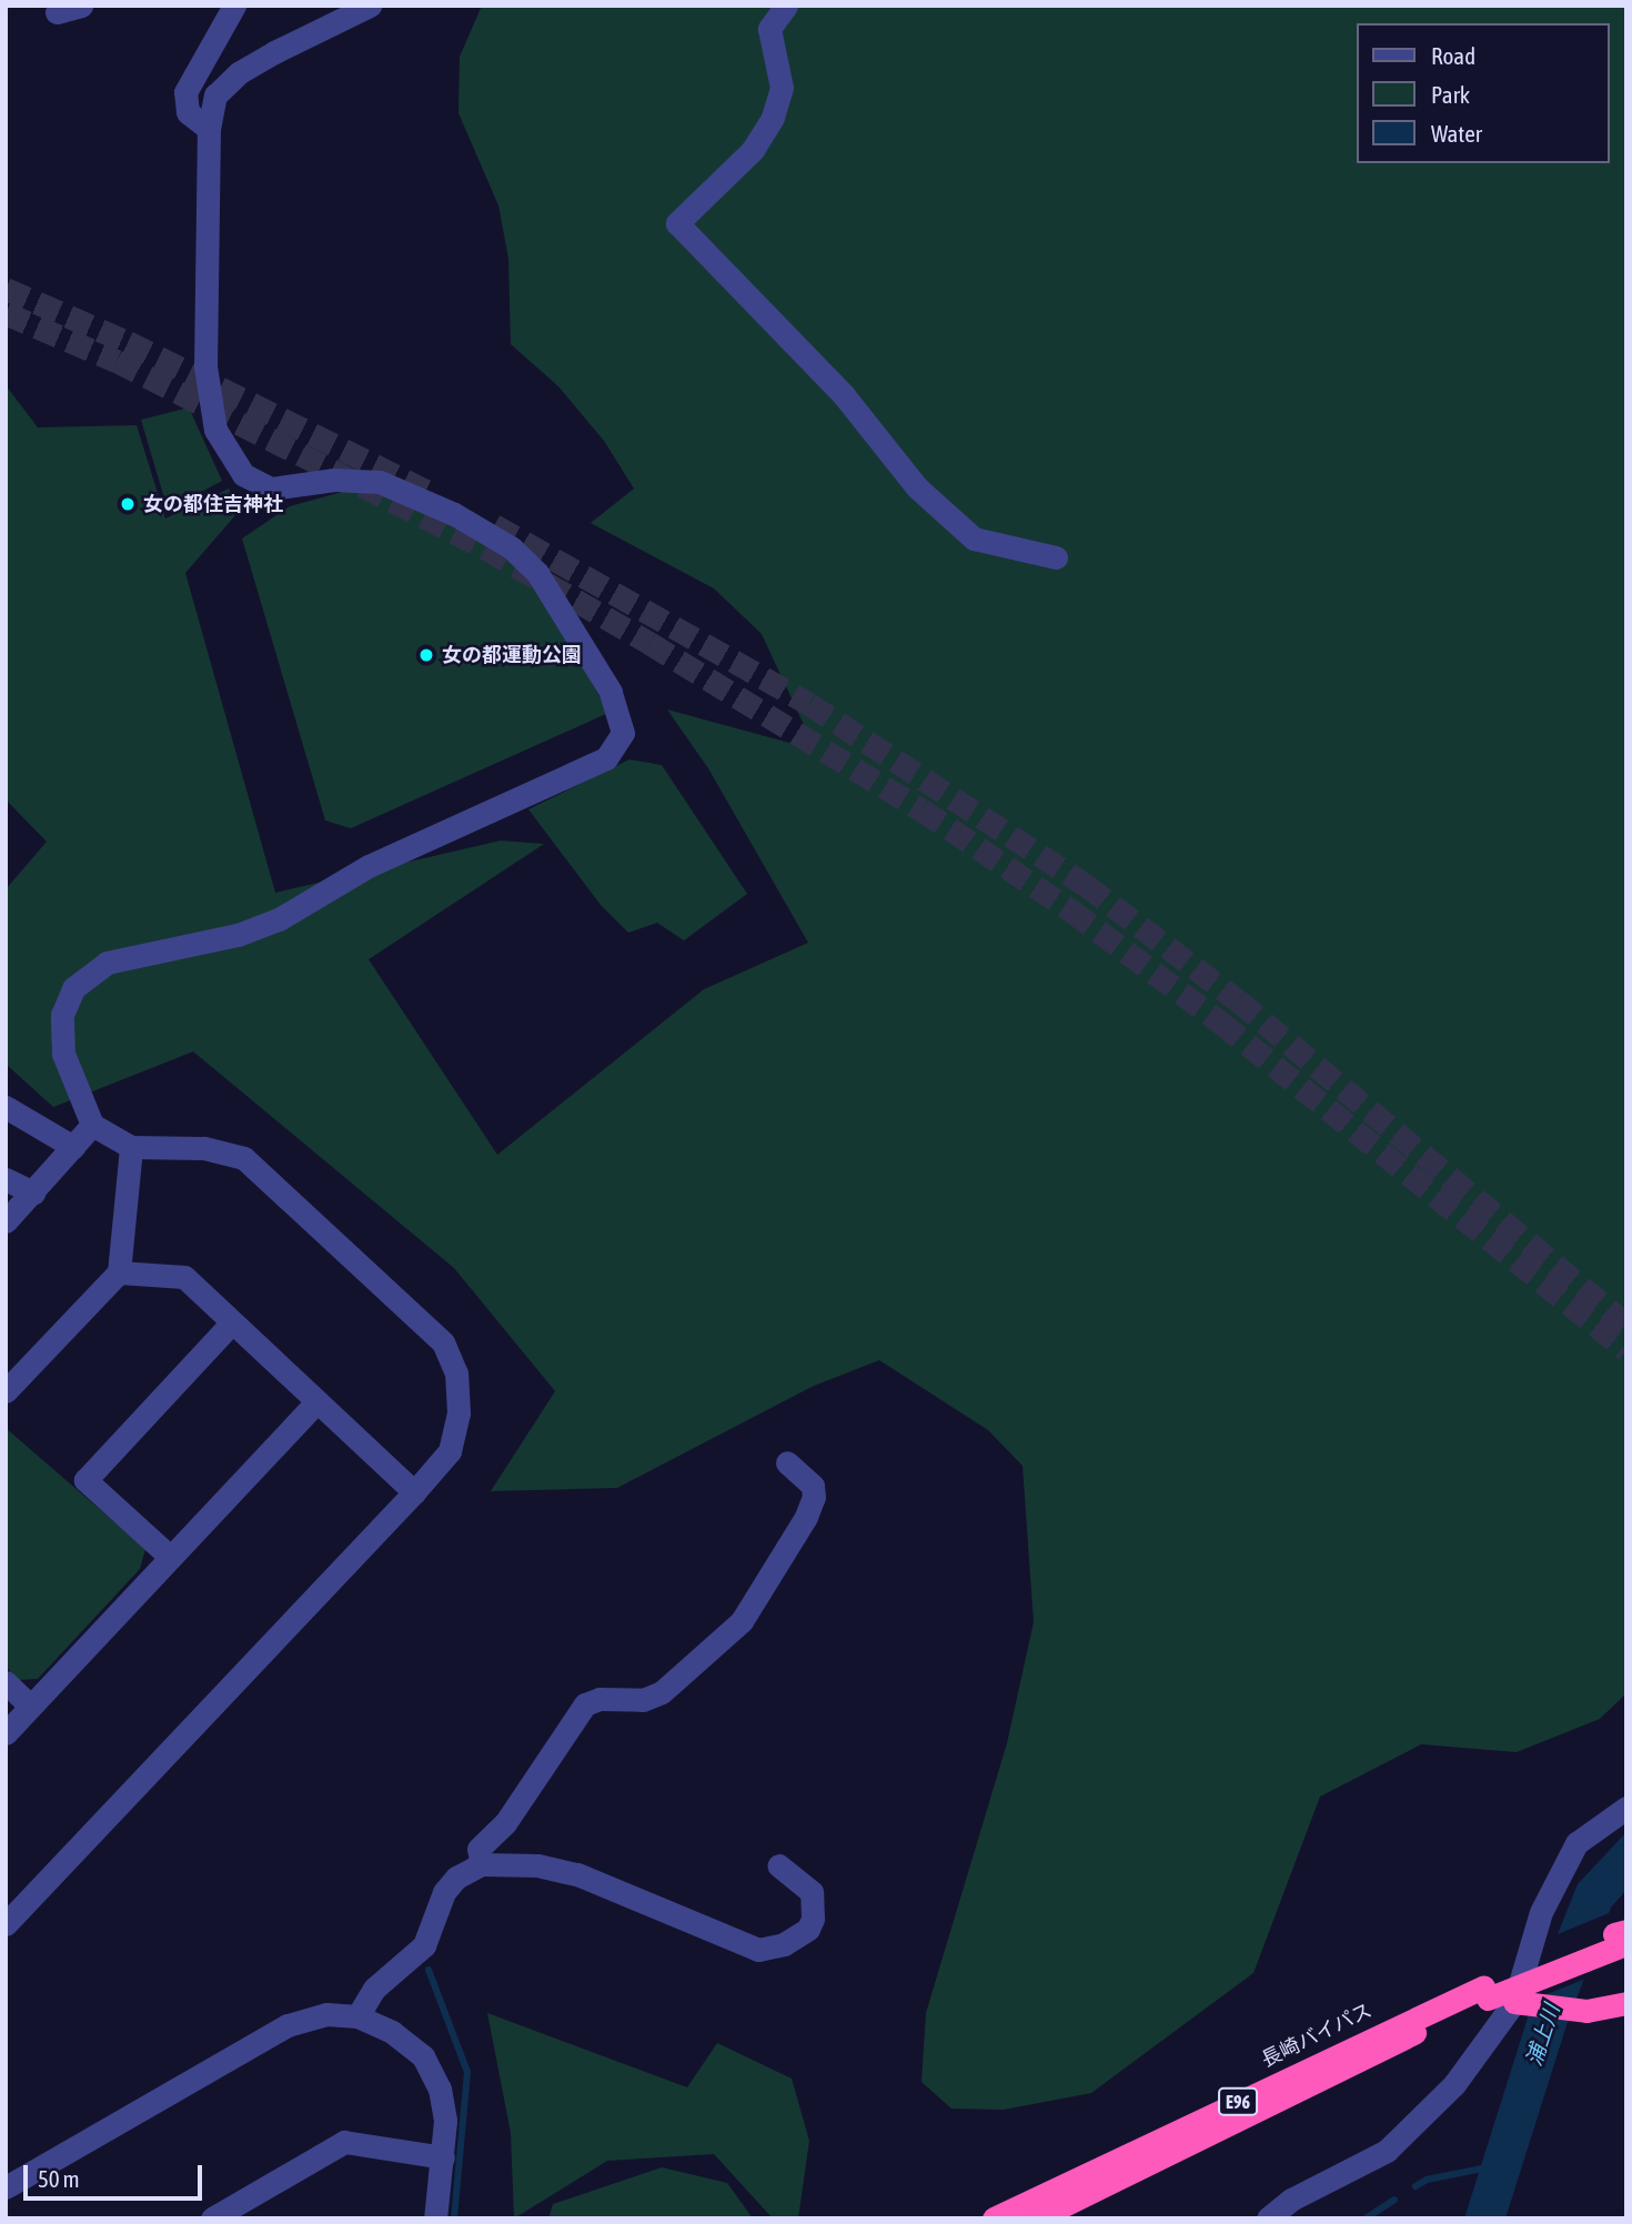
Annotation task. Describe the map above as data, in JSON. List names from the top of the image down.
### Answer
{
  "streets": {
    "highway": ["長崎バイパス", "E96"]
  },
  "water": ["浦上川"],
  "places": ["女の都住吉神社", "女の都運動公園"],
  "legend": ["Road", "Park", "Water"],
  "scale_bar": "50 m"
}
